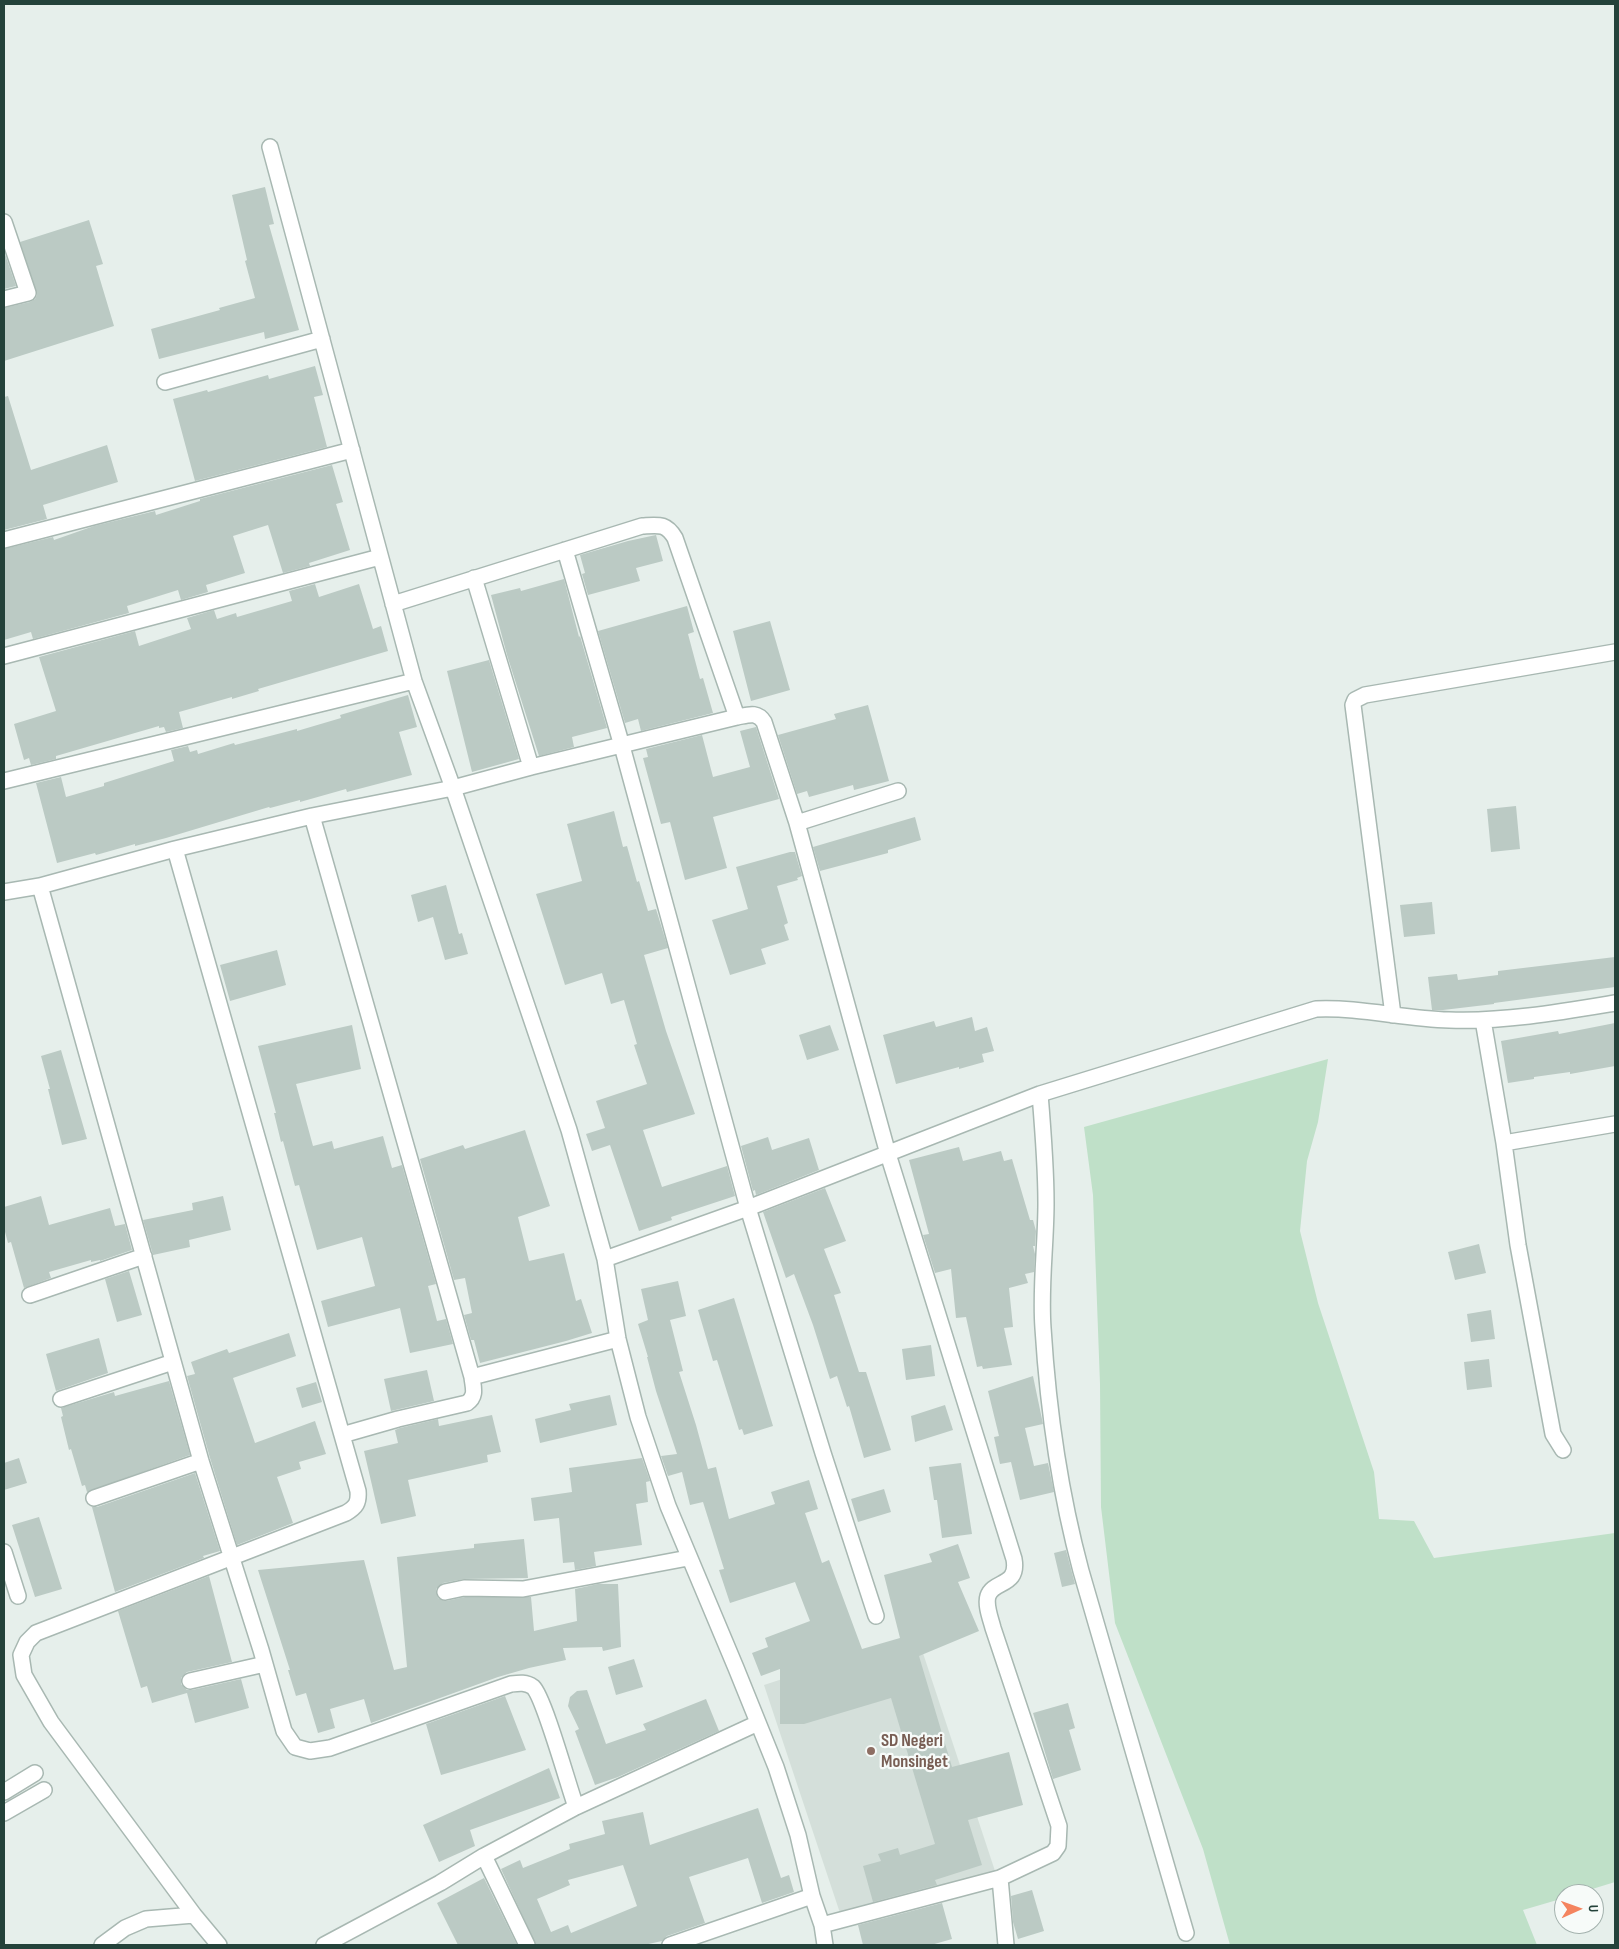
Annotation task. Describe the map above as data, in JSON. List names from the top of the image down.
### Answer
{
  "places": ["SD Negeri Monsinget"],
  "north": "right"
}
